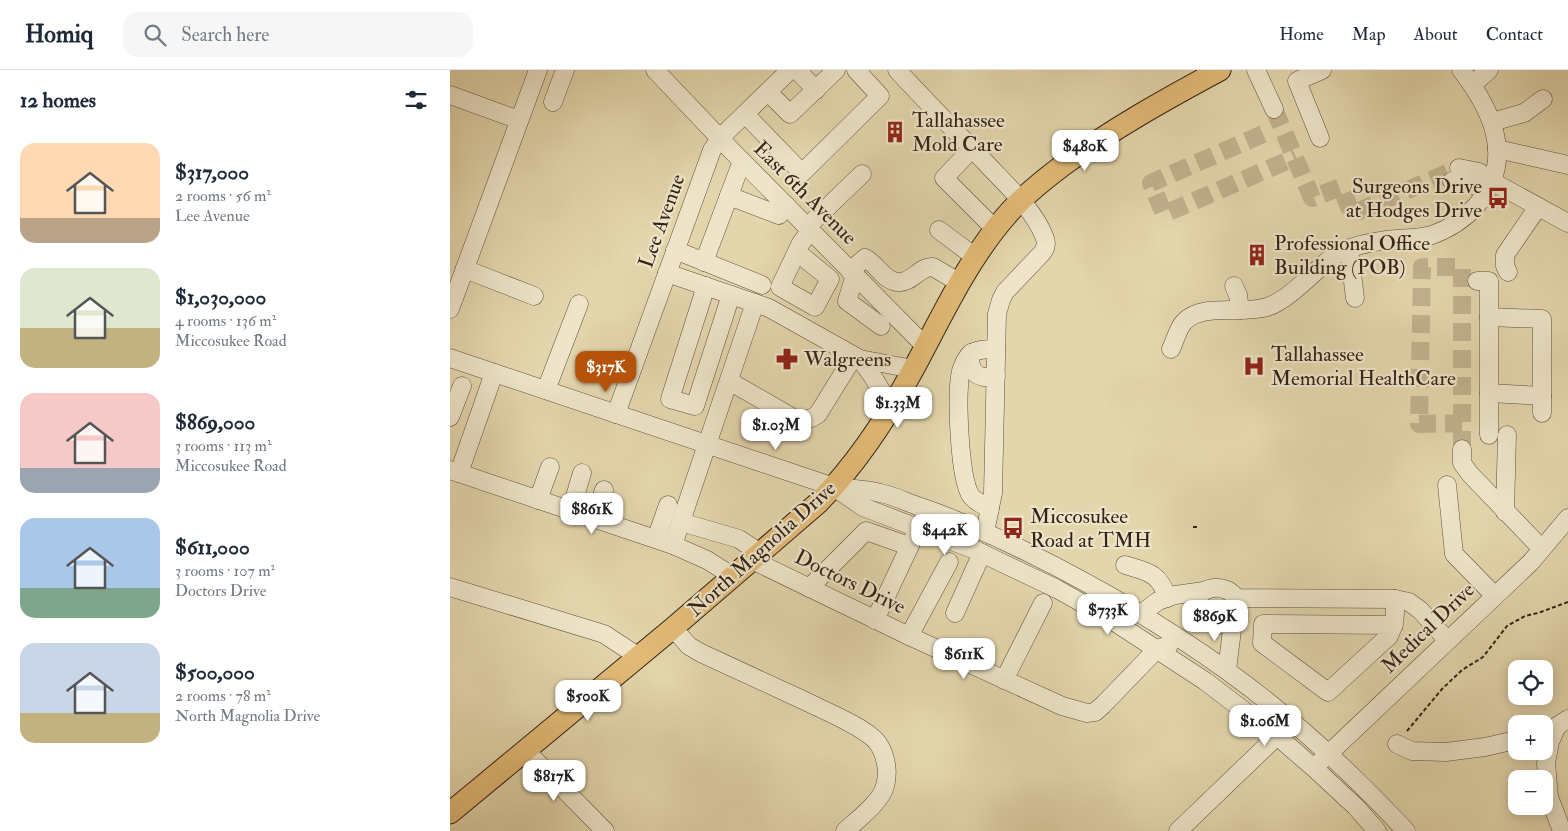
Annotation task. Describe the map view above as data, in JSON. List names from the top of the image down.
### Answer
{
  "streets": {
    "main road": ["North Magnolia Drive"],
    "street": [
      "East 6th Avenue",
      "Lee Avenue",
      "Doctors Drive",
      "Medical Drive"
    ]
  },
  "crossings": [
    ["East 6th Avenue", "Lee Avenue"],
    ["East 6th Avenue", "North Magnolia Drive"],
    ["North Magnolia Drive", "Doctors Drive"]
  ],
  "places": {
    "building": ["Tallahassee Mold Care", "Professional Office Building (POB)"],
    "bus stop": ["Surgeons Drive at Hodges Drive", "Miccosukee Road at TMH"],
    "pharmacy": ["Walgreens"],
    "hospital": ["Tallahassee Memorial HealthCare"]
  },
  "page": {
    "header": "Homiq",
    "search": "Search here",
    "nav": [
      "Home",
      "Map",
      "About",
      "Contact"
    ],
    "heading": "12 homes",
    "list": [
      {
        "name": "$317,000",
        "note": "2 rooms · 56 m² · Lee Avenue"
      },
      {
        "name": "$1,030,000",
        "note": "4 rooms · 136 m² · Miccosukee Road"
      },
      {
        "name": "$869,000",
        "note": "3 rooms · 113 m² · Miccosukee Road"
      },
      {
        "name": "$611,000",
        "note": "3 rooms · 107 m² · Doctors Drive"
      },
      {
        "name": "$500,000",
        "note": "2 rooms · 78 m² · North Magnolia Drive"
      }
    ],
    "price": [
      "$480K",
      "$317K",
      "$1.33M",
      "$1.03M",
      "$861K",
      "$442K",
      "$733K",
      "$869K",
      "$611K",
      "$500K",
      "$1.06M",
      "$817K"
    ],
    "map_buttons": ["+", "−"]
  }
}
